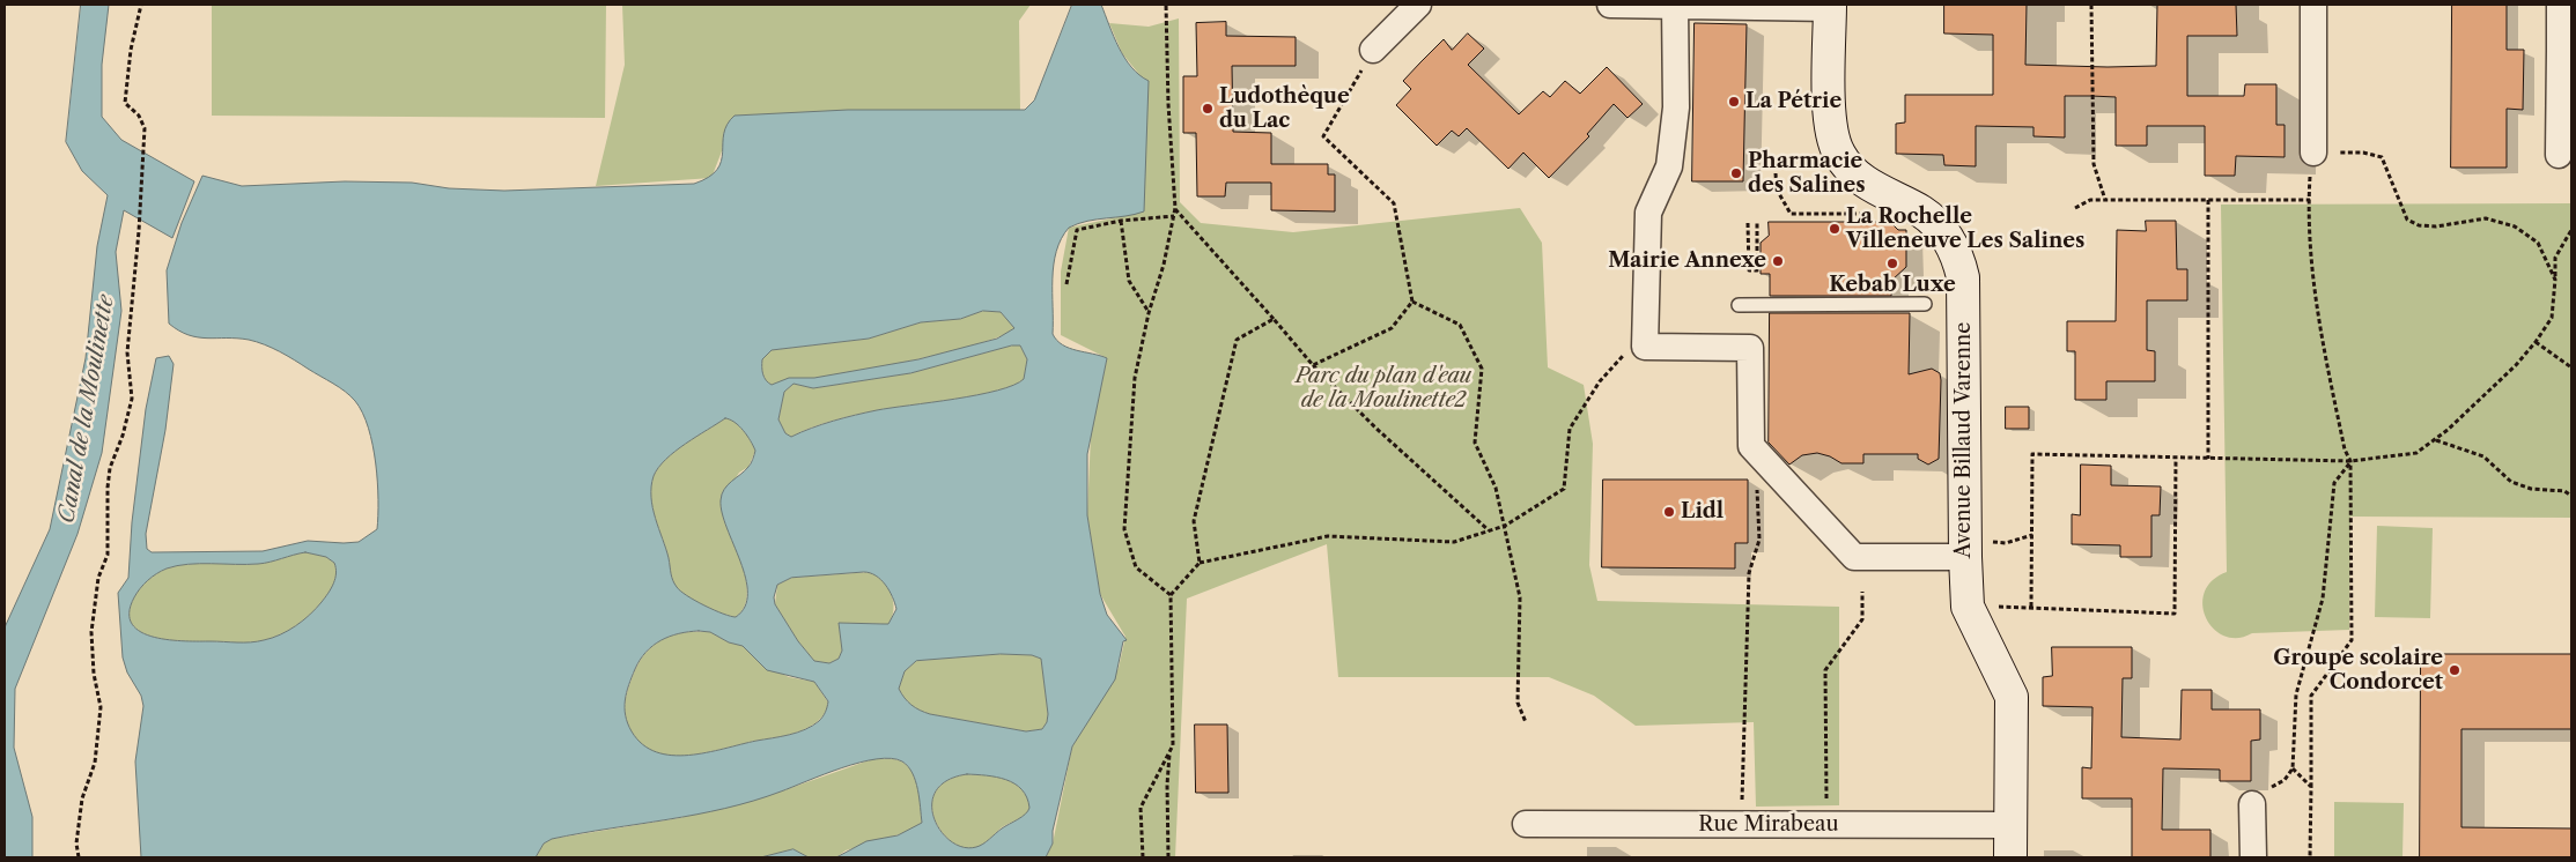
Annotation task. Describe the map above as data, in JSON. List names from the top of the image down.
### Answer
{
  "streets": {
    "street": ["Avenue Billaud Varenne", "Rue Mirabeau"]
  },
  "crossings": [
    ["Avenue Billaud Varenne", "Rue Mirabeau"]
  ],
  "water": ["Canal de la Moulinette"],
  "parks": ["Parc du plan d'eau de la Moulinette2"],
  "places": [
    "La Pétrie",
    "Ludothèque du Lac",
    "Pharmacie des Salines",
    "La Rochelle Villeneuve Les Salines",
    "Mairie Annexe",
    "Kebab Luxe",
    "Lidl",
    "Groupe scolaire Condorcet"
  ]
}
